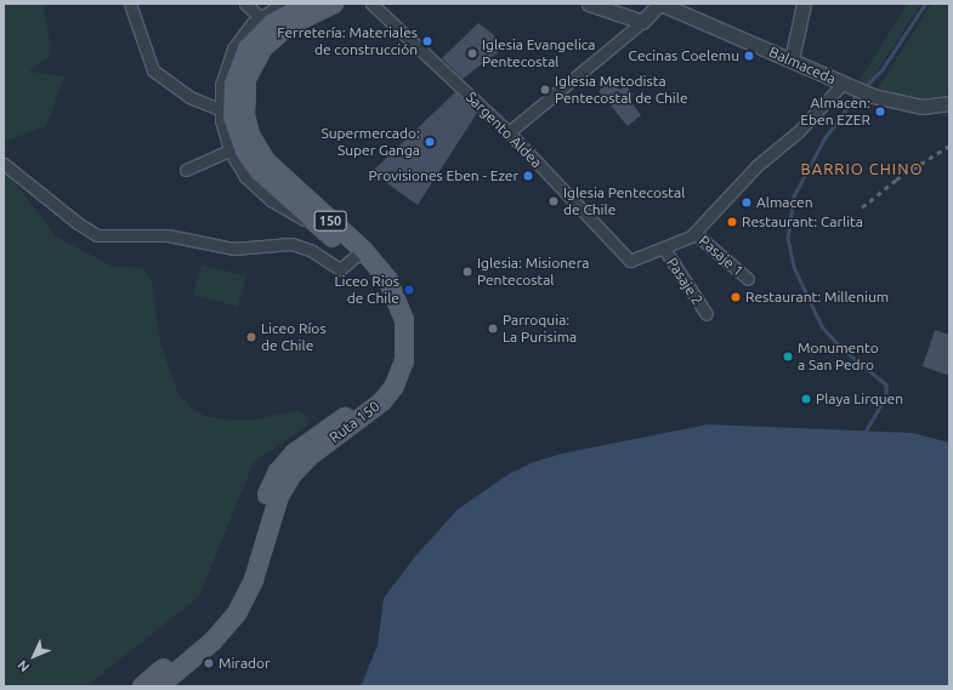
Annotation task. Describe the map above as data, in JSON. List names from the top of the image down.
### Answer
{
  "streets": {
    "main road": ["150", "Ruta 150"],
    "street": [
      "Balmaceda",
      "Sargento Aldea",
      "Pasaje 1",
      "Pasaje 2"
    ]
  },
  "crossings": [
    ["Sargento Aldea", "Pasaje 2"]
  ],
  "districts": ["BARRIO CHINO"],
  "places": [
    "Ferretería: Materiales de construcción",
    "Iglesia Evangelica Pentecostal",
    "Cecinas Coelemu",
    "Iglesia Metodista Pentecostal de Chile",
    "Almacen: Eben EZER",
    "Supermercado: Super Ganga",
    "Provisiones Eben - Ezer",
    "Iglesia Pentecostal de Chile",
    "Almacen",
    "Restaurant: Carlita",
    "Iglesia: Misionera Pentecostal",
    "Liceo Rios de Chile",
    "Restaurant: Millenium",
    "Parroquia: La Purisima",
    "Liceo Ríos de Chile",
    "Monumento a San Pedro",
    "Playa Lirquen",
    "Mirador"
  ],
  "north": "bottom left"
}
